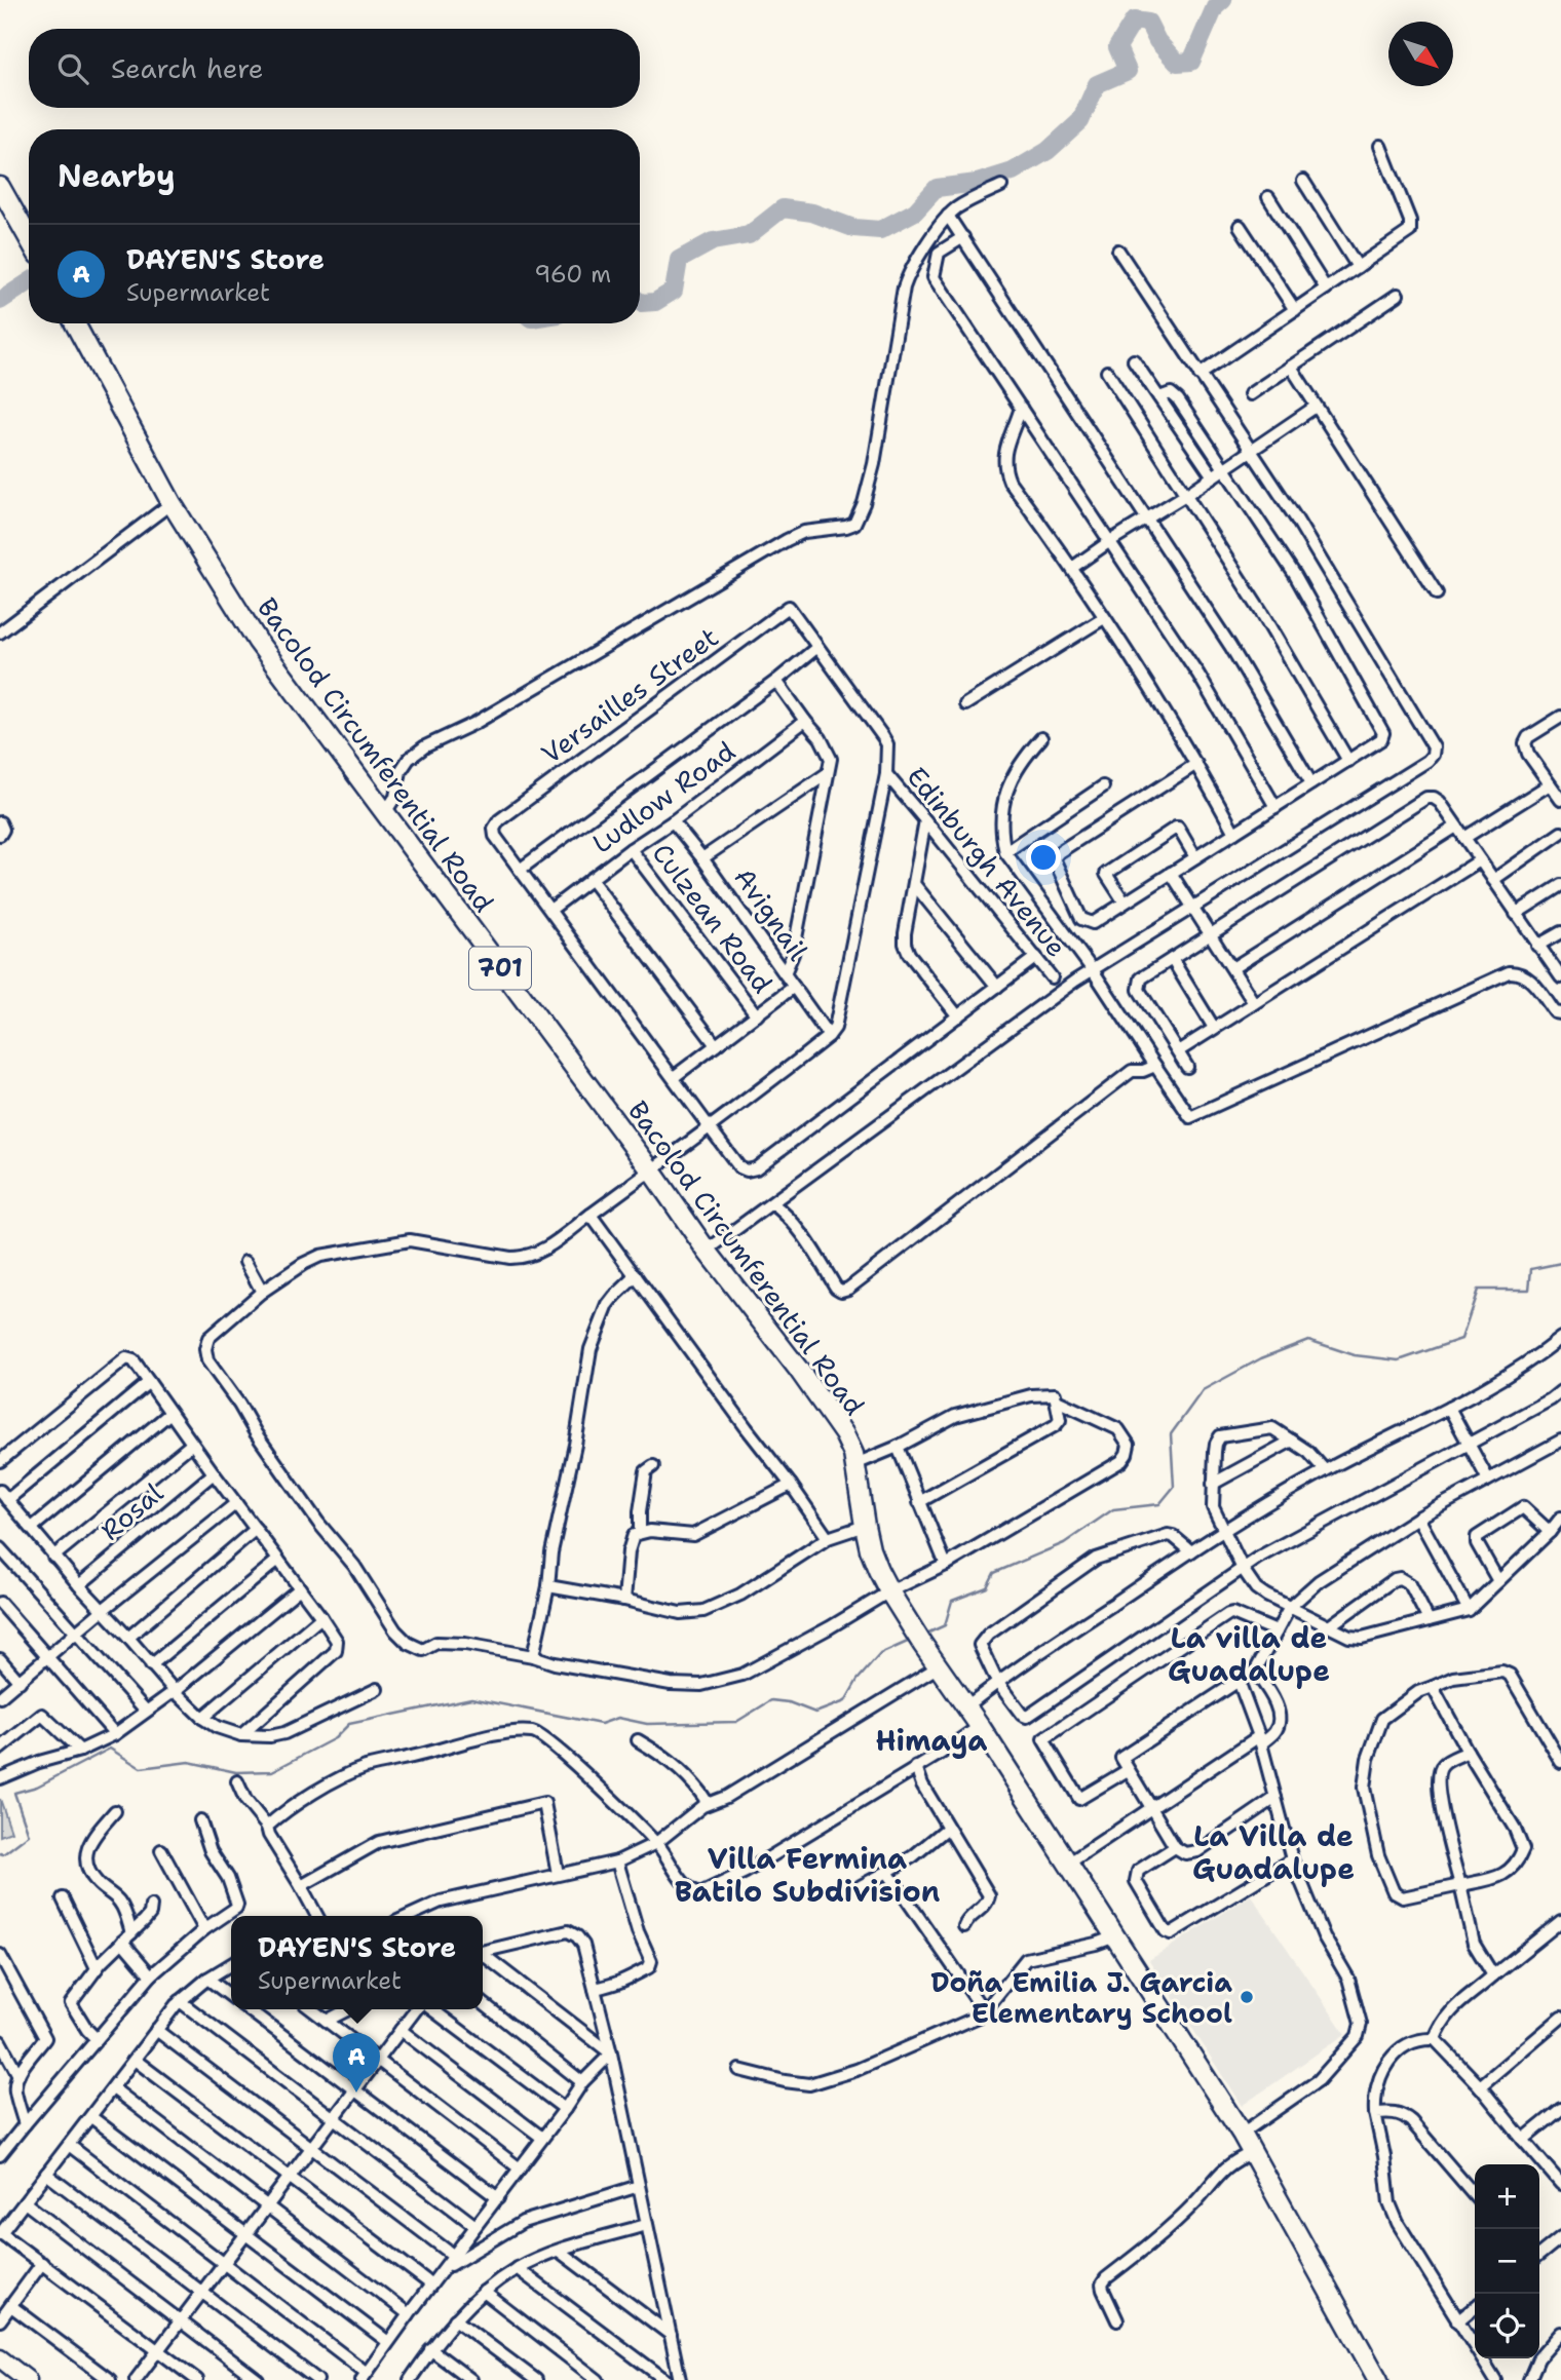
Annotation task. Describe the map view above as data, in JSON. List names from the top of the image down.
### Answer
{
  "streets": {
    "main road": ["Bacolod Circumferential Road", "701"],
    "street": [
      "Versailles Street",
      "Ludlow Road",
      "Edinburgh Avenue",
      "Avignail",
      "Culzean Road",
      "Rosal"
    ]
  },
  "crossings": [
    ["Ludlow Road", "Avignail"],
    ["Ludlow Road", "Culzean Road"]
  ],
  "districts": [
    "La villa de Guadalupe",
    "Himaya",
    "La Villa de Guadalupe",
    "Villa Fermina Batilo Subdivision"
  ],
  "places": ["Doña Emilia J. Garcia Elementary School"],
  "north": "bottom right",
  "page": {
    "search": "Search here",
    "heading": "Nearby",
    "list": [
      {
        "mark": "A",
        "name": "DAYEN'S Store",
        "note": "Supermarket",
        "value": "960 m"
      }
    ],
    "popup": ["DAYEN'S Store", "Supermarket"],
    "pins": "A",
    "map_buttons": ["+", "−"]
  }
}
